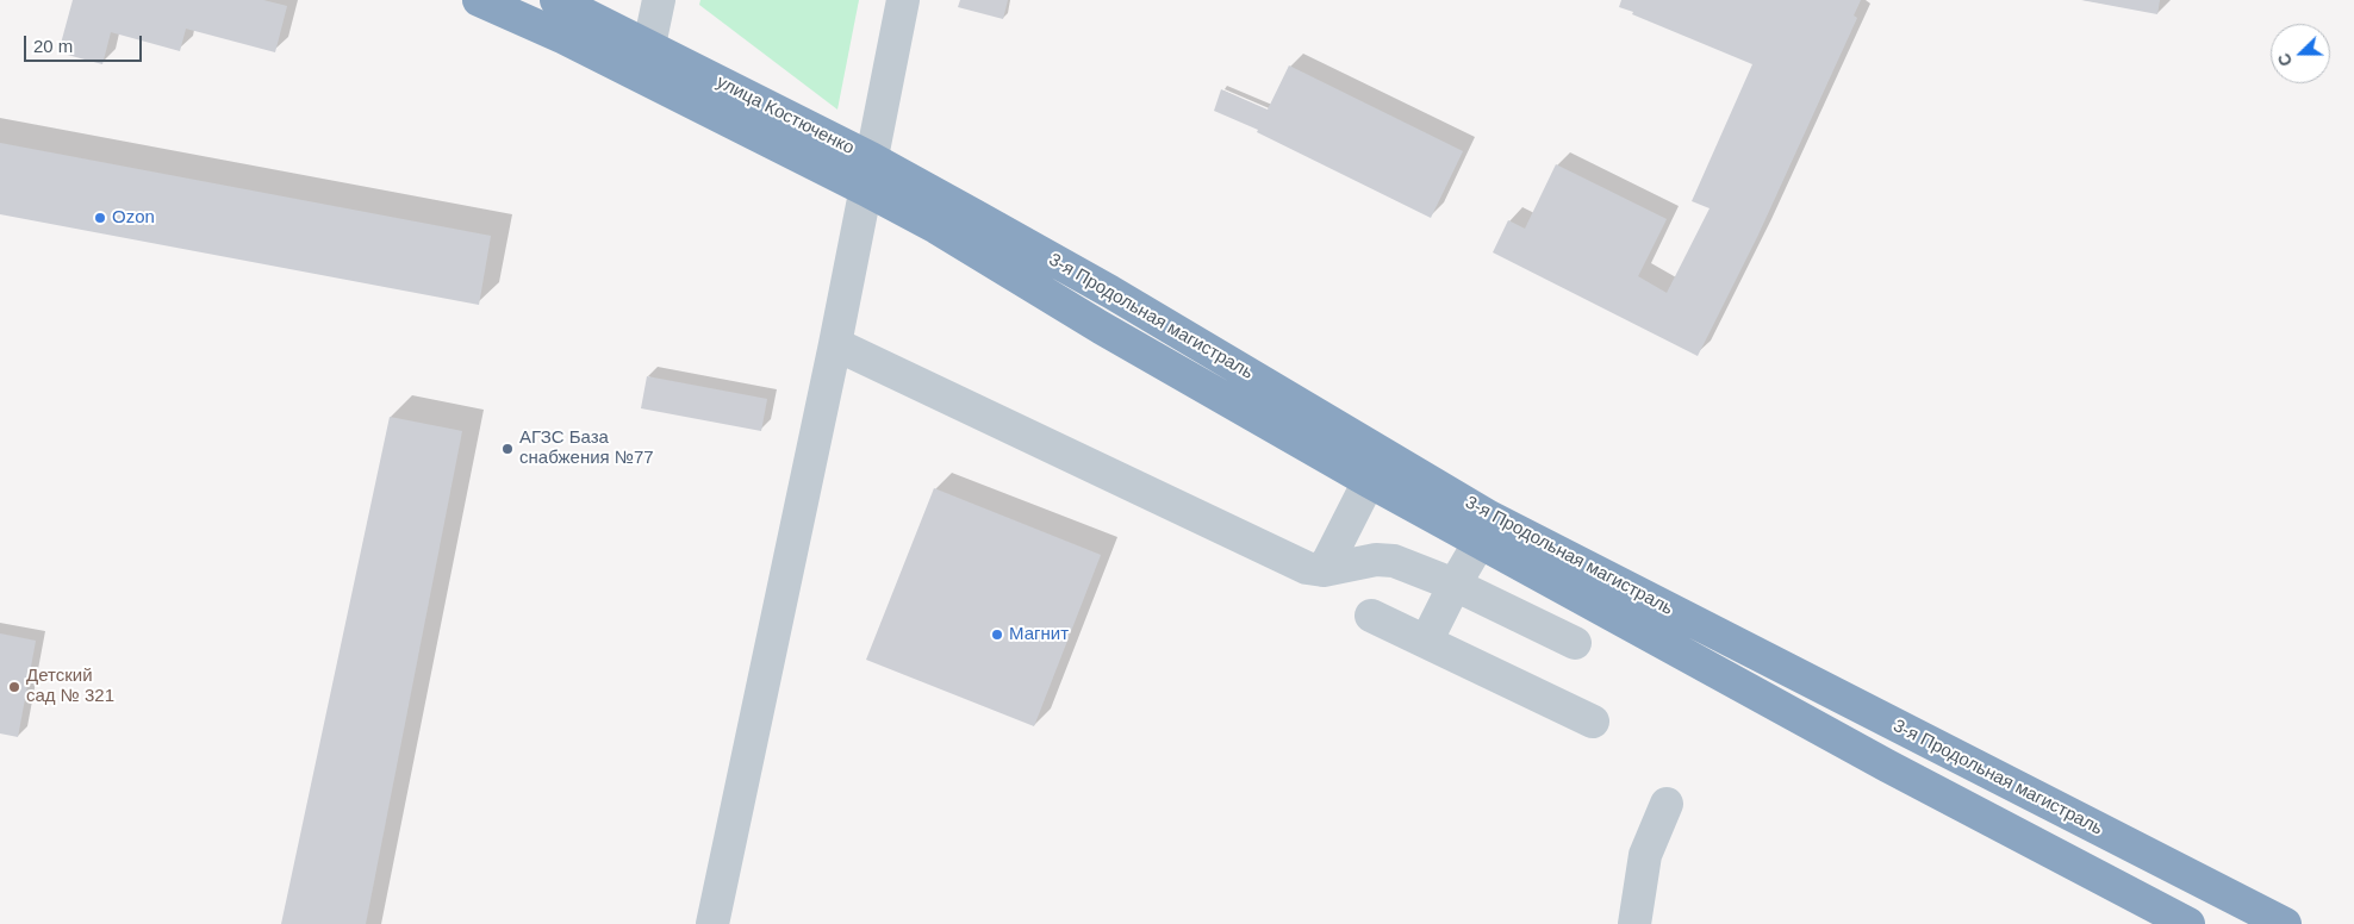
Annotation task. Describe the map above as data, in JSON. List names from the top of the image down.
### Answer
{
  "streets": {
    "highway": ["улица Костюченко", "3-я Продольная магистраль"]
  },
  "crossings": [
    ["улица Костюченко", "3-я Продольная магистраль"]
  ],
  "places": [
    "Ozon",
    "АГЗС База снабжения №77",
    "Магнит",
    "Детский сад № 321"
  ],
  "scale_bar": "20 m",
  "north": "left"
}
